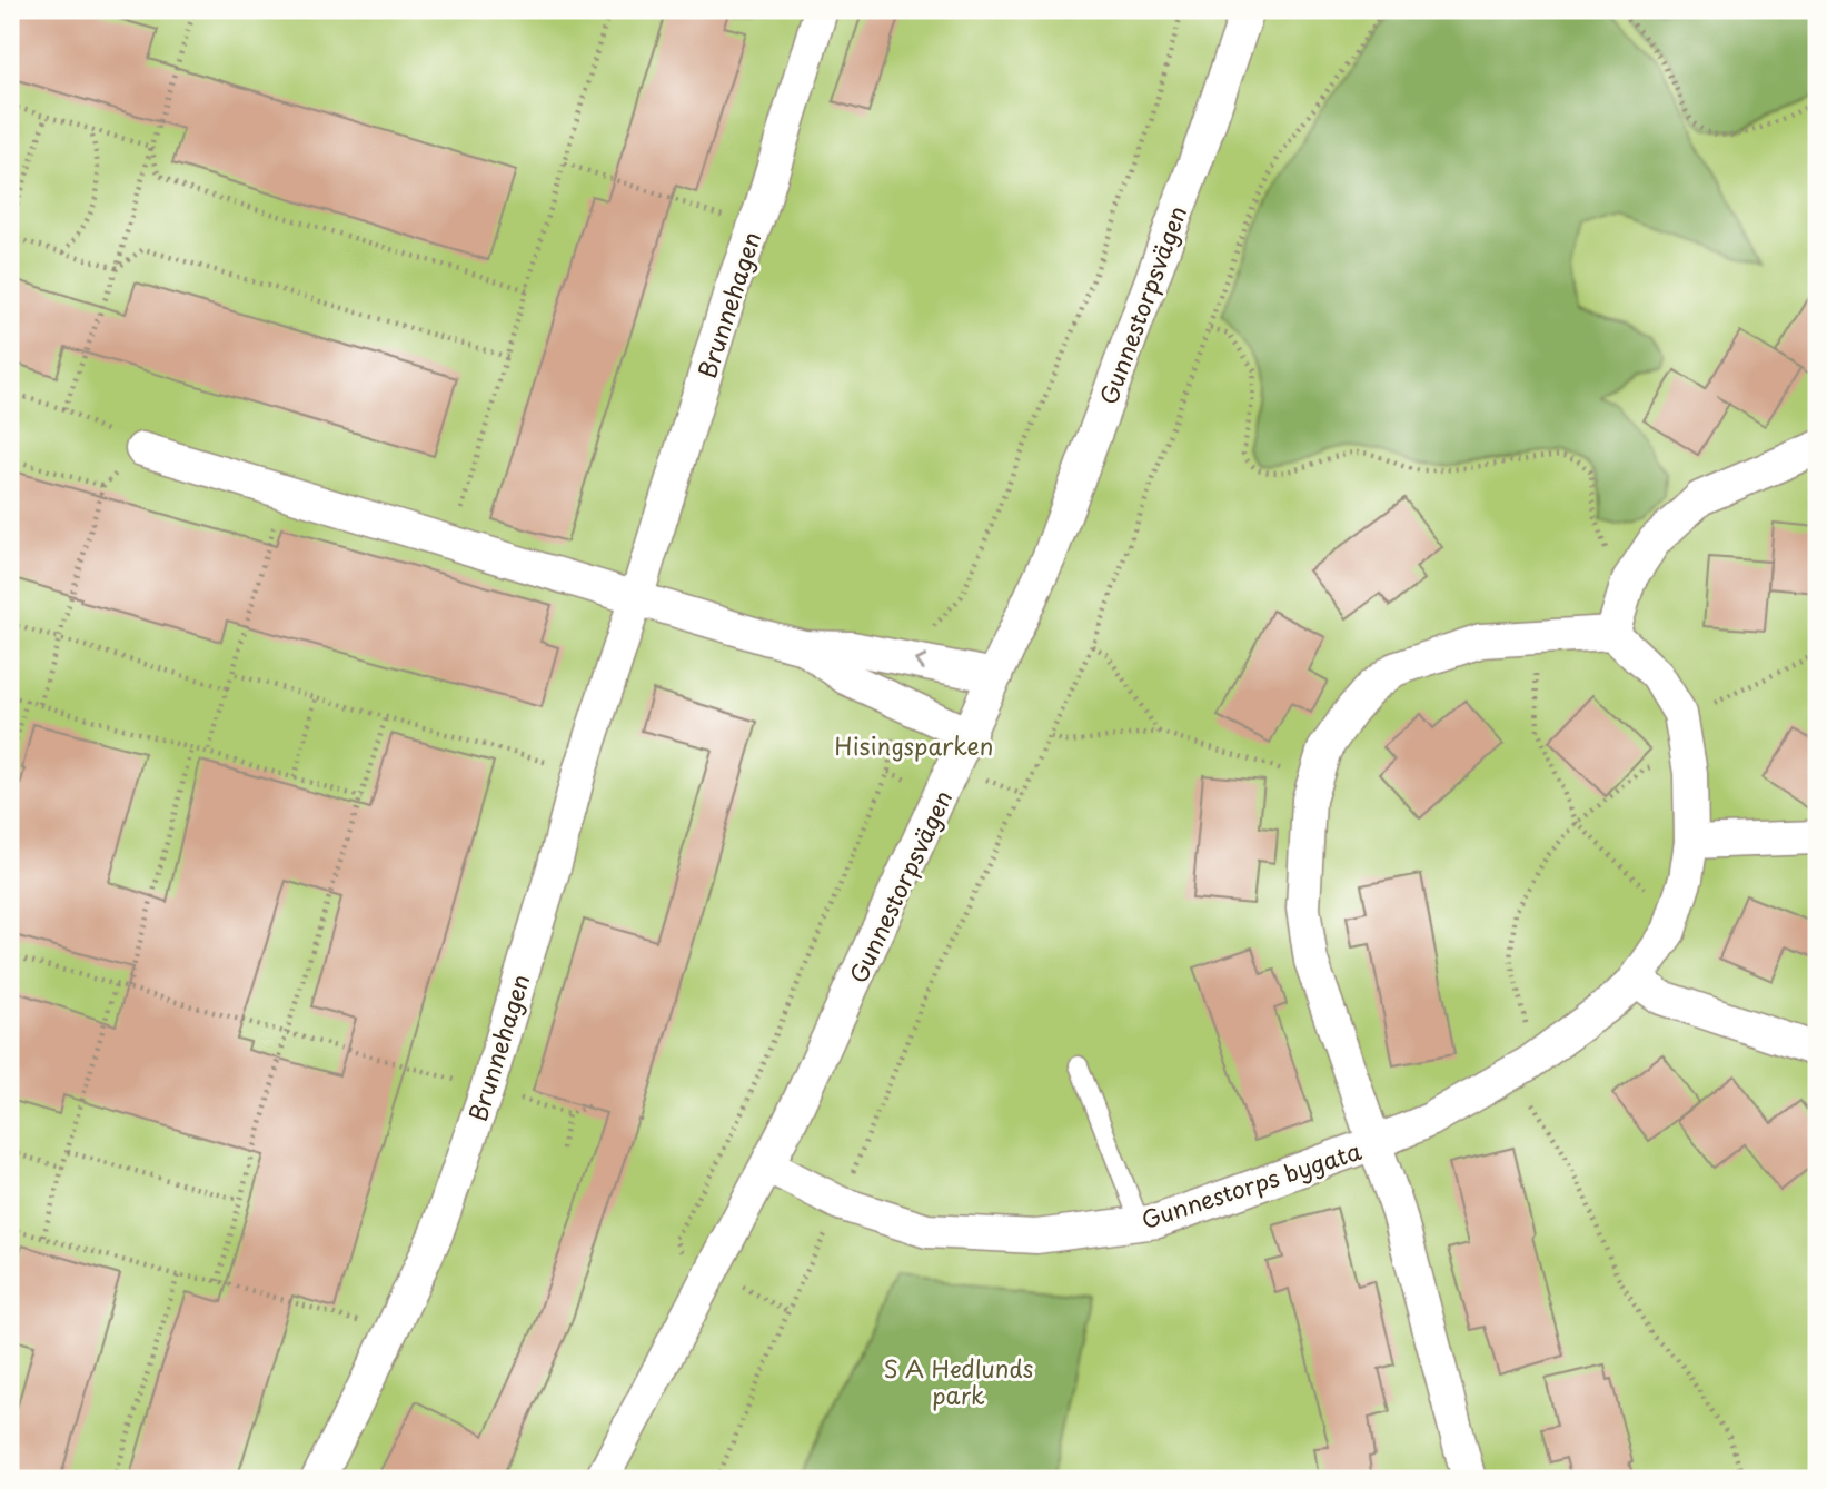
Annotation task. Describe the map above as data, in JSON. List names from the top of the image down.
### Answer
{
  "streets": {
    "street": ["Brunnehagen", "Gunnestorpsvägen", "Gunnestorps bygata"]
  },
  "crossings": [
    ["Gunnestorpsvägen", "Gunnestorps bygata"]
  ],
  "parks": ["Hisingsparken", "S A Hedlunds park"]
}
